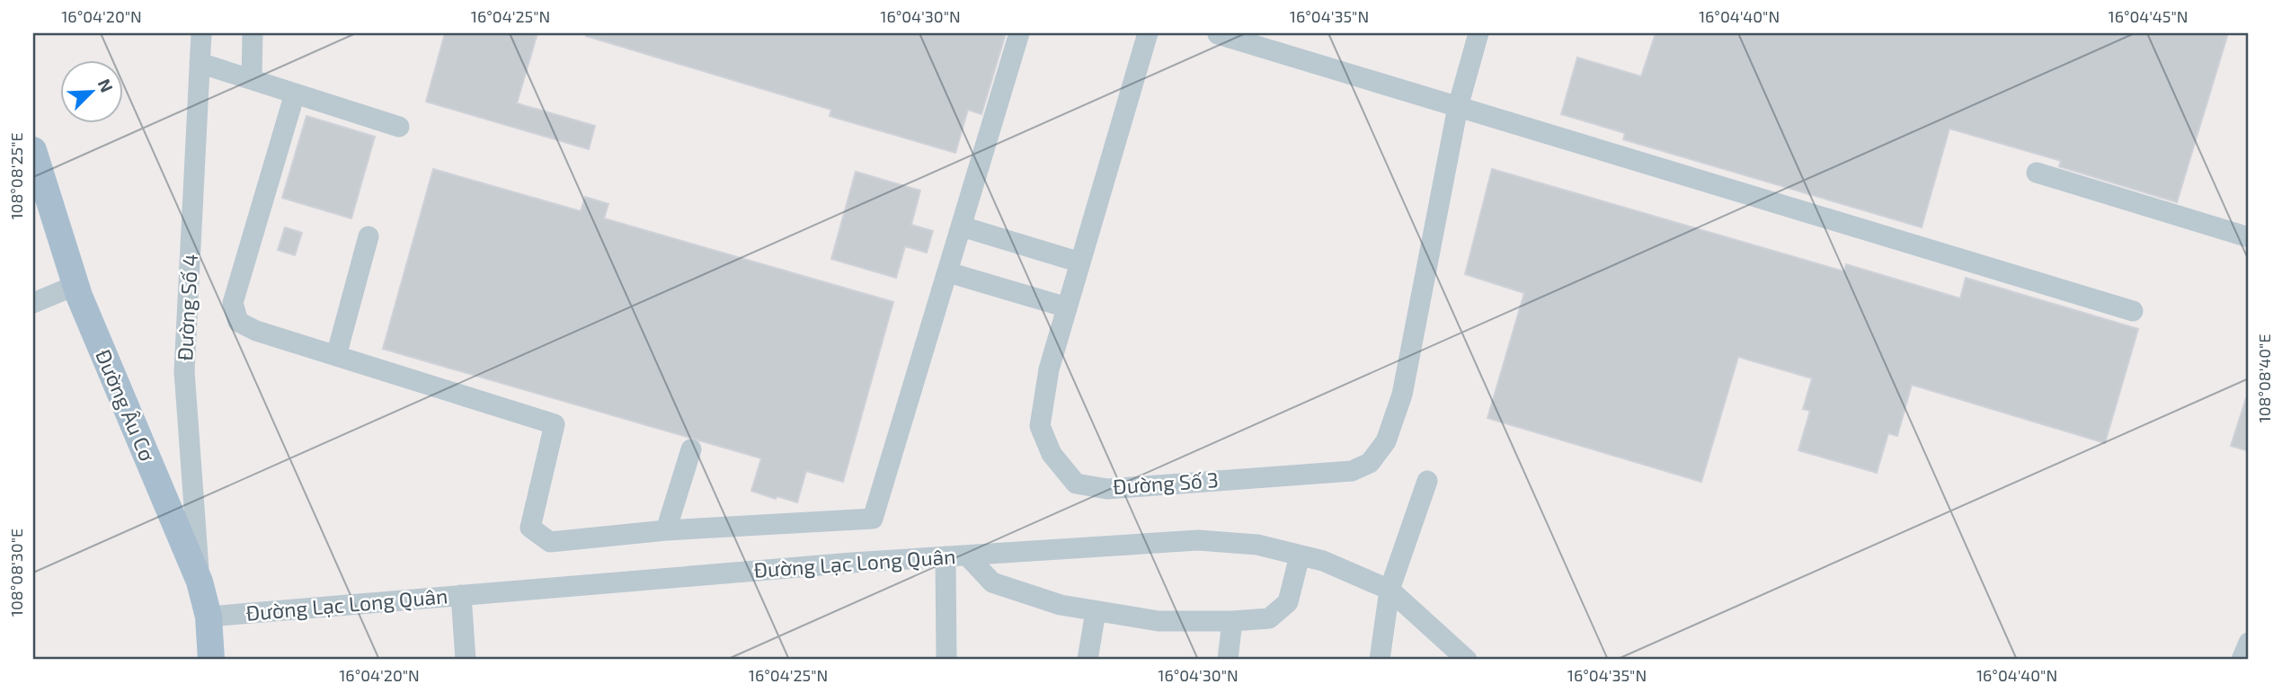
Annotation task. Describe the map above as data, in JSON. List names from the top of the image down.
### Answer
{
  "streets": {
    "main road": ["Đường Âu Cơ"],
    "street": ["Đường Số 4", "Đường Số 3", "Đường Lạc Long Quân"]
  },
  "crossings": [
    ["Đường Số 4", "Đường Âu Cơ"],
    ["Đường Âu Cơ", "Đường Lạc Long Quân"]
  ],
  "north": "top right",
  "coordinates": [
    "16°04'20\"N",
    "16°04'25\"N",
    "16°04'30\"N",
    "16°04'35\"N",
    "16°04'40\"N",
    "16°04'45\"N",
    "108°08'25\"E",
    "108°08'40\"E",
    "108°08'30\"E"
  ]
}
